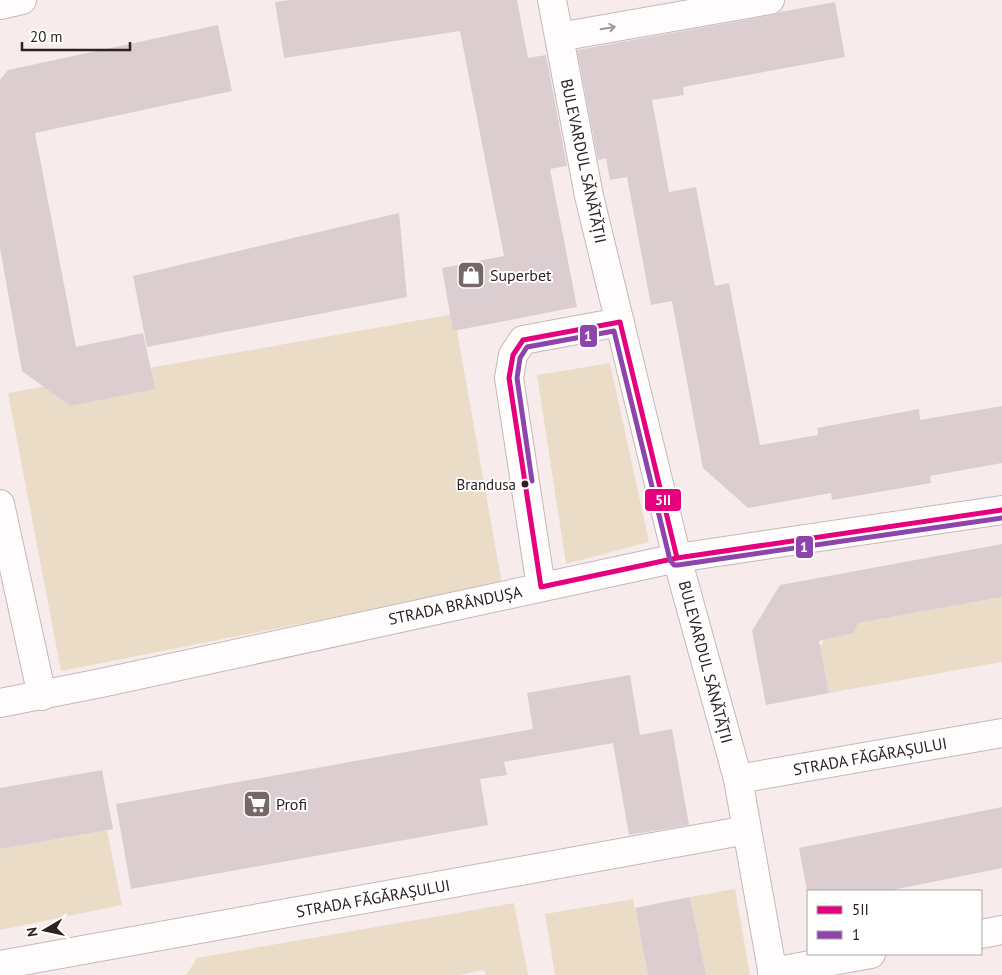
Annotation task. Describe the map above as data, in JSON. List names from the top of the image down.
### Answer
{
  "streets": {
    "street": ["BULEVARDUL SĂNĂTĂȚII", "STRADA BRÂNDUȘA", "STRADA FĂGĂRAȘULUI"]
  },
  "crossings": [
    ["BULEVARDUL SĂNĂTĂȚII", "STRADA BRÂNDUȘA"],
    ["BULEVARDUL SĂNĂTĂȚII", "STRADA FĂGĂRAȘULUI"]
  ],
  "places": {
    "shop": ["Superbet"],
    "other": ["Brandusa"],
    "supermarket": ["Profi"]
  },
  "lines": ["transit line 5II", "transit line 1"],
  "legend": ["5II", "1"],
  "scale_bar": "20 m",
  "north": "left"
}
